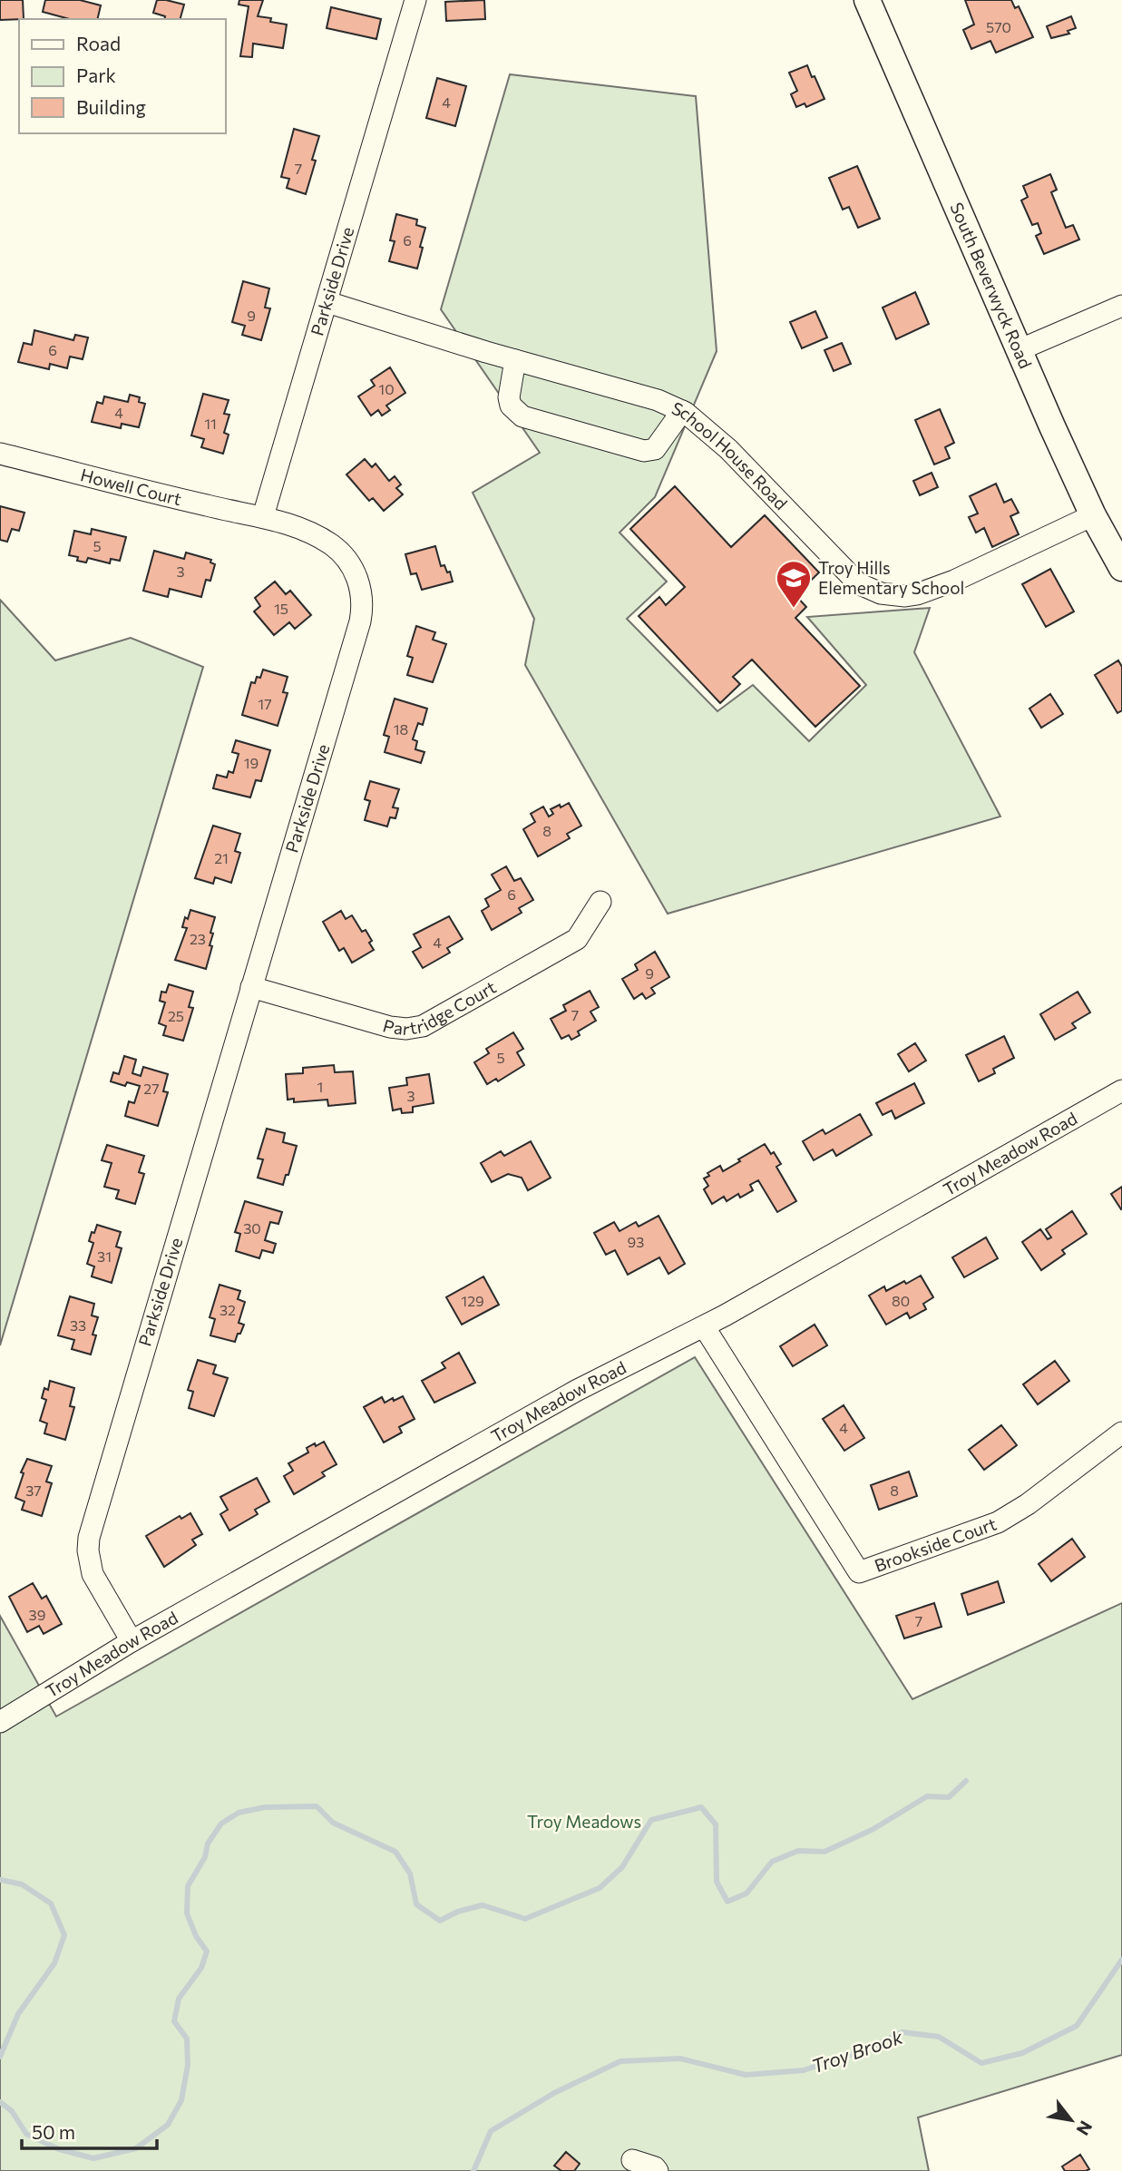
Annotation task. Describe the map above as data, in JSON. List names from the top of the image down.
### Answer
{
  "streets": {
    "main road": ["South Beverwyck Road"],
    "street": [
      "Parkside Drive",
      "School House Road",
      "Howell Court",
      "Partridge Court",
      "Troy Meadow Road",
      "Brookside Court"
    ]
  },
  "crossings": [
    ["Parkside Drive", "School House Road"],
    ["Parkside Drive", "Howell Court"],
    ["Parkside Drive", "Partridge Court"],
    ["Parkside Drive", "Troy Meadow Road"],
    ["South Beverwyck Road", "School House Road"],
    ["Troy Meadow Road", "Brookside Court"]
  ],
  "water": ["Troy Brook"],
  "parks": ["Troy Meadows"],
  "places": {
    "school or university": ["Troy Hills Elementary School"]
  },
  "house_numbers": [
    "570",
    "4",
    "7",
    "6",
    "9",
    "6",
    "10",
    "4",
    "11",
    "5",
    "3",
    "15",
    "17",
    "18",
    "19",
    "8",
    "21",
    "6",
    "23",
    "4",
    "9",
    "7",
    "25",
    "5",
    "1",
    "27",
    "3",
    "30",
    "93",
    "31",
    "129",
    "80",
    "32",
    "33",
    "4",
    "37",
    "8",
    "39",
    "7"
  ],
  "legend": ["Road", "Park", "Building"],
  "scale_bar": "50 m",
  "north": "bottom right"
}
